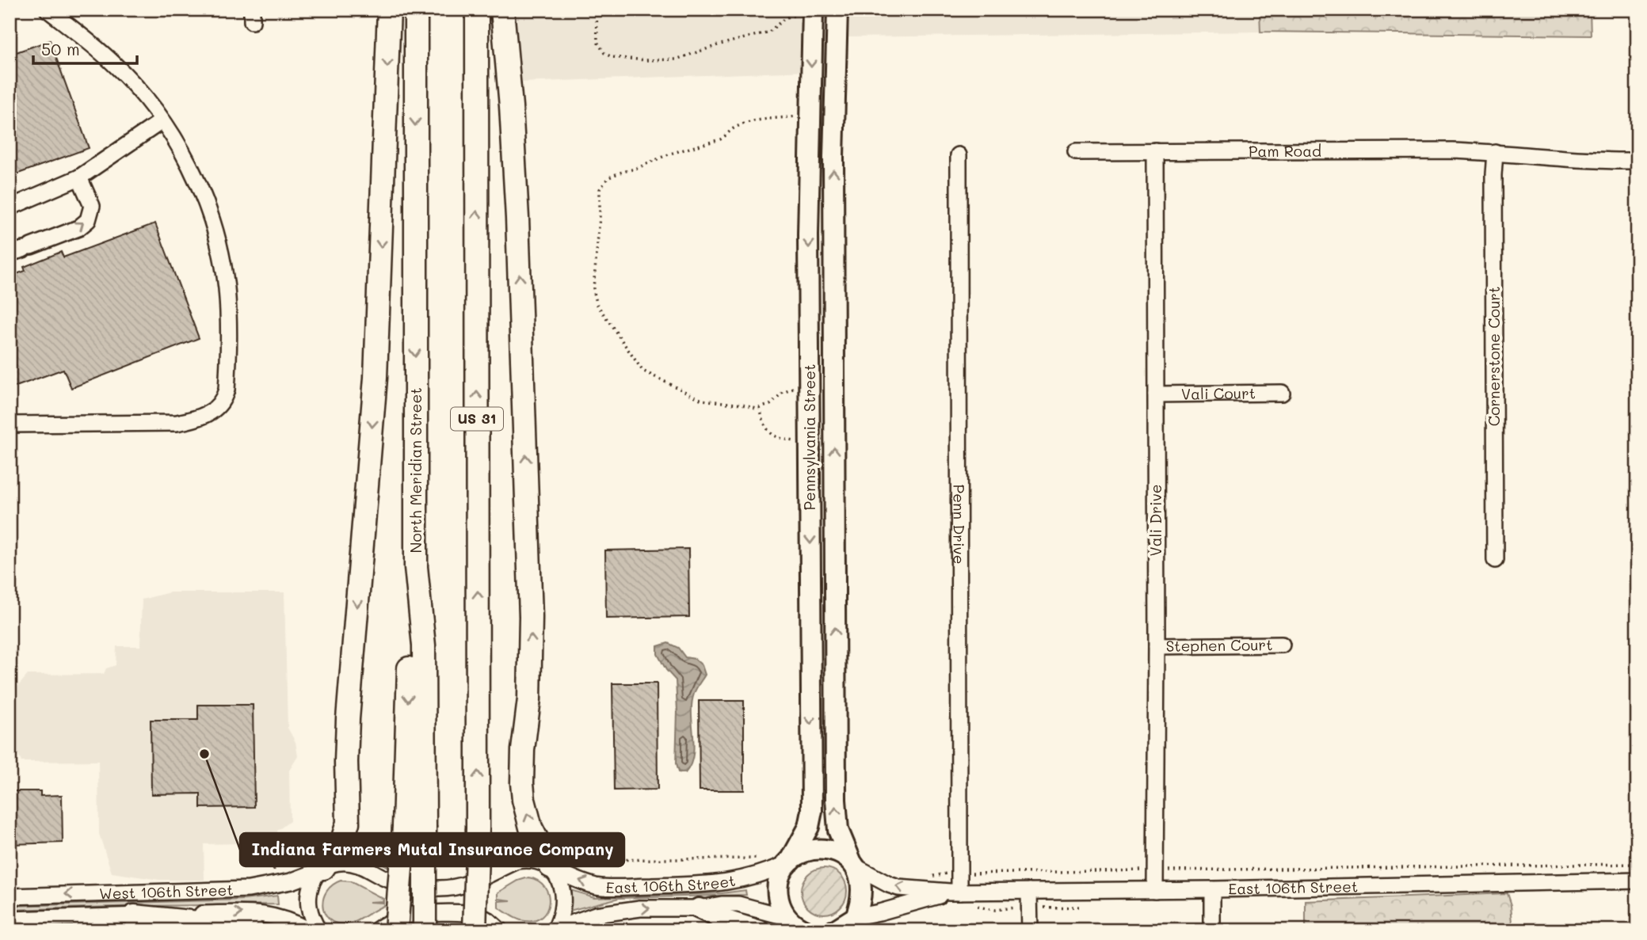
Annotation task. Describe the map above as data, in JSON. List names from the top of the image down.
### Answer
{
  "streets": {
    "highway": ["US 31", "North Meridian Street"],
    "main road": ["Pennsylvania Street"],
    "street": [
      "Pam Road",
      "Cornerstone Court",
      "Vali Court",
      "Vali Drive",
      "Penn Drive",
      "Stephen Court",
      "East 106th Street",
      "West 106th Street"
    ]
  },
  "crossings": [
    ["Pam Road", "Cornerstone Court"],
    ["Pam Road", "Vali Drive"],
    ["Vali Court", "Vali Drive"],
    ["Pennsylvania Street", "East 106th Street"],
    ["Vali Drive", "Stephen Court"],
    ["Vali Drive", "East 106th Street"],
    ["Penn Drive", "East 106th Street"],
    ["East 106th Street", "West 106th Street"]
  ],
  "places": ["Indiana Farmers Mutal Insurance Company"],
  "scale_bar": "50 m"
}
